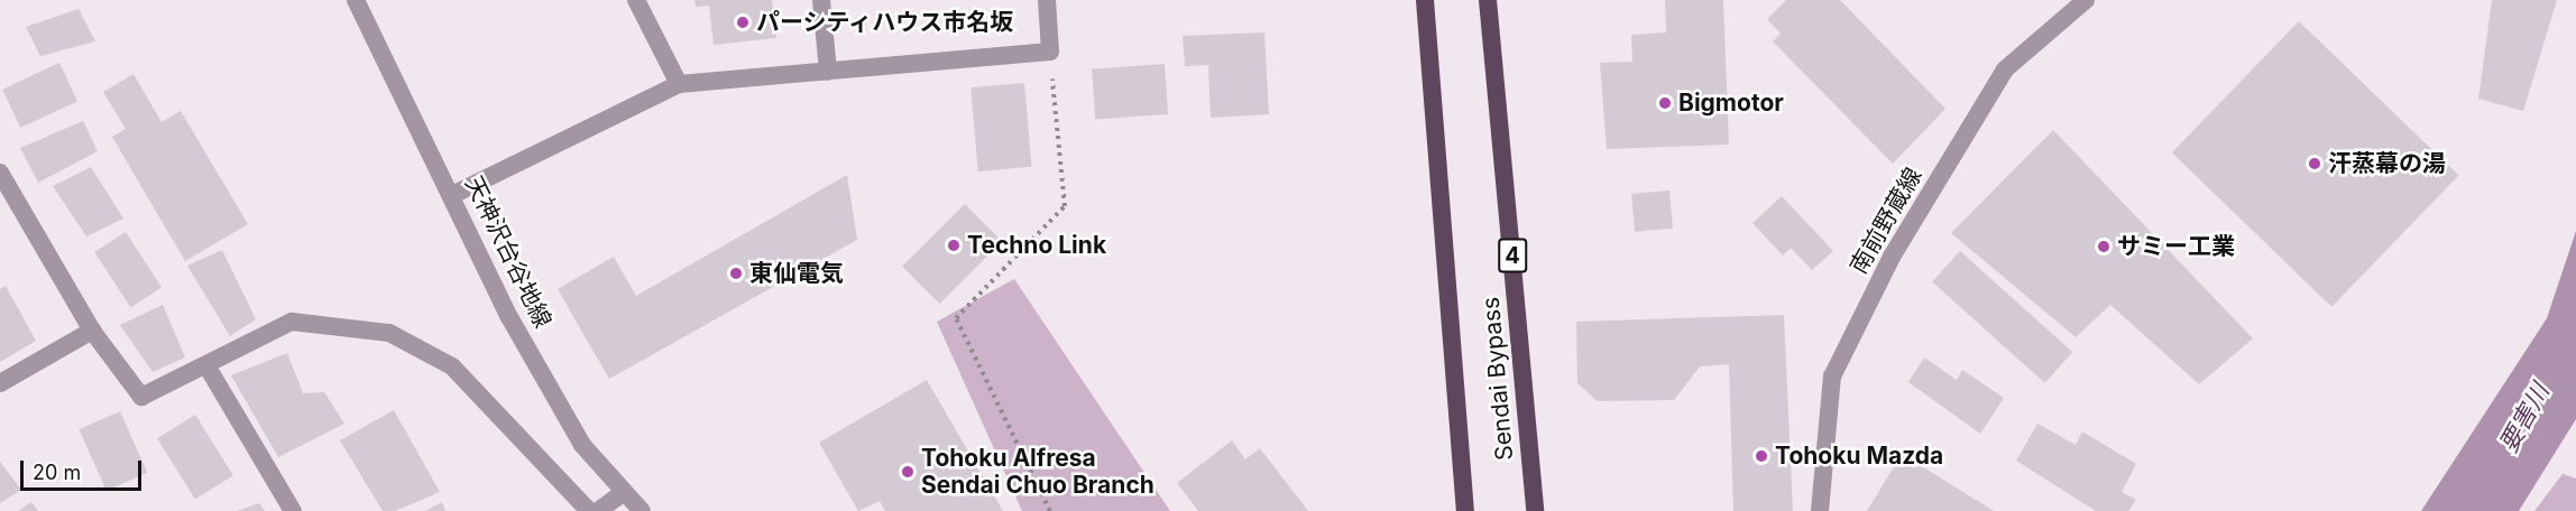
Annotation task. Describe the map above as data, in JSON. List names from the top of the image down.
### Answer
{
  "streets": {
    "highway": ["4", "Sendai Bypass"],
    "street": ["南前野蔵線", "天神沢台谷地線"]
  },
  "water": ["要害川"],
  "places": [
    "パーシティハウス市名坂",
    "Bigmotor",
    "汗蒸幕の湯",
    "Techno Link",
    "サミー工業",
    "東仙電気",
    "Tohoku Mazda",
    "Tohoku Alfresa Sendai Chuo Branch"
  ],
  "scale_bar": "20 m"
}
